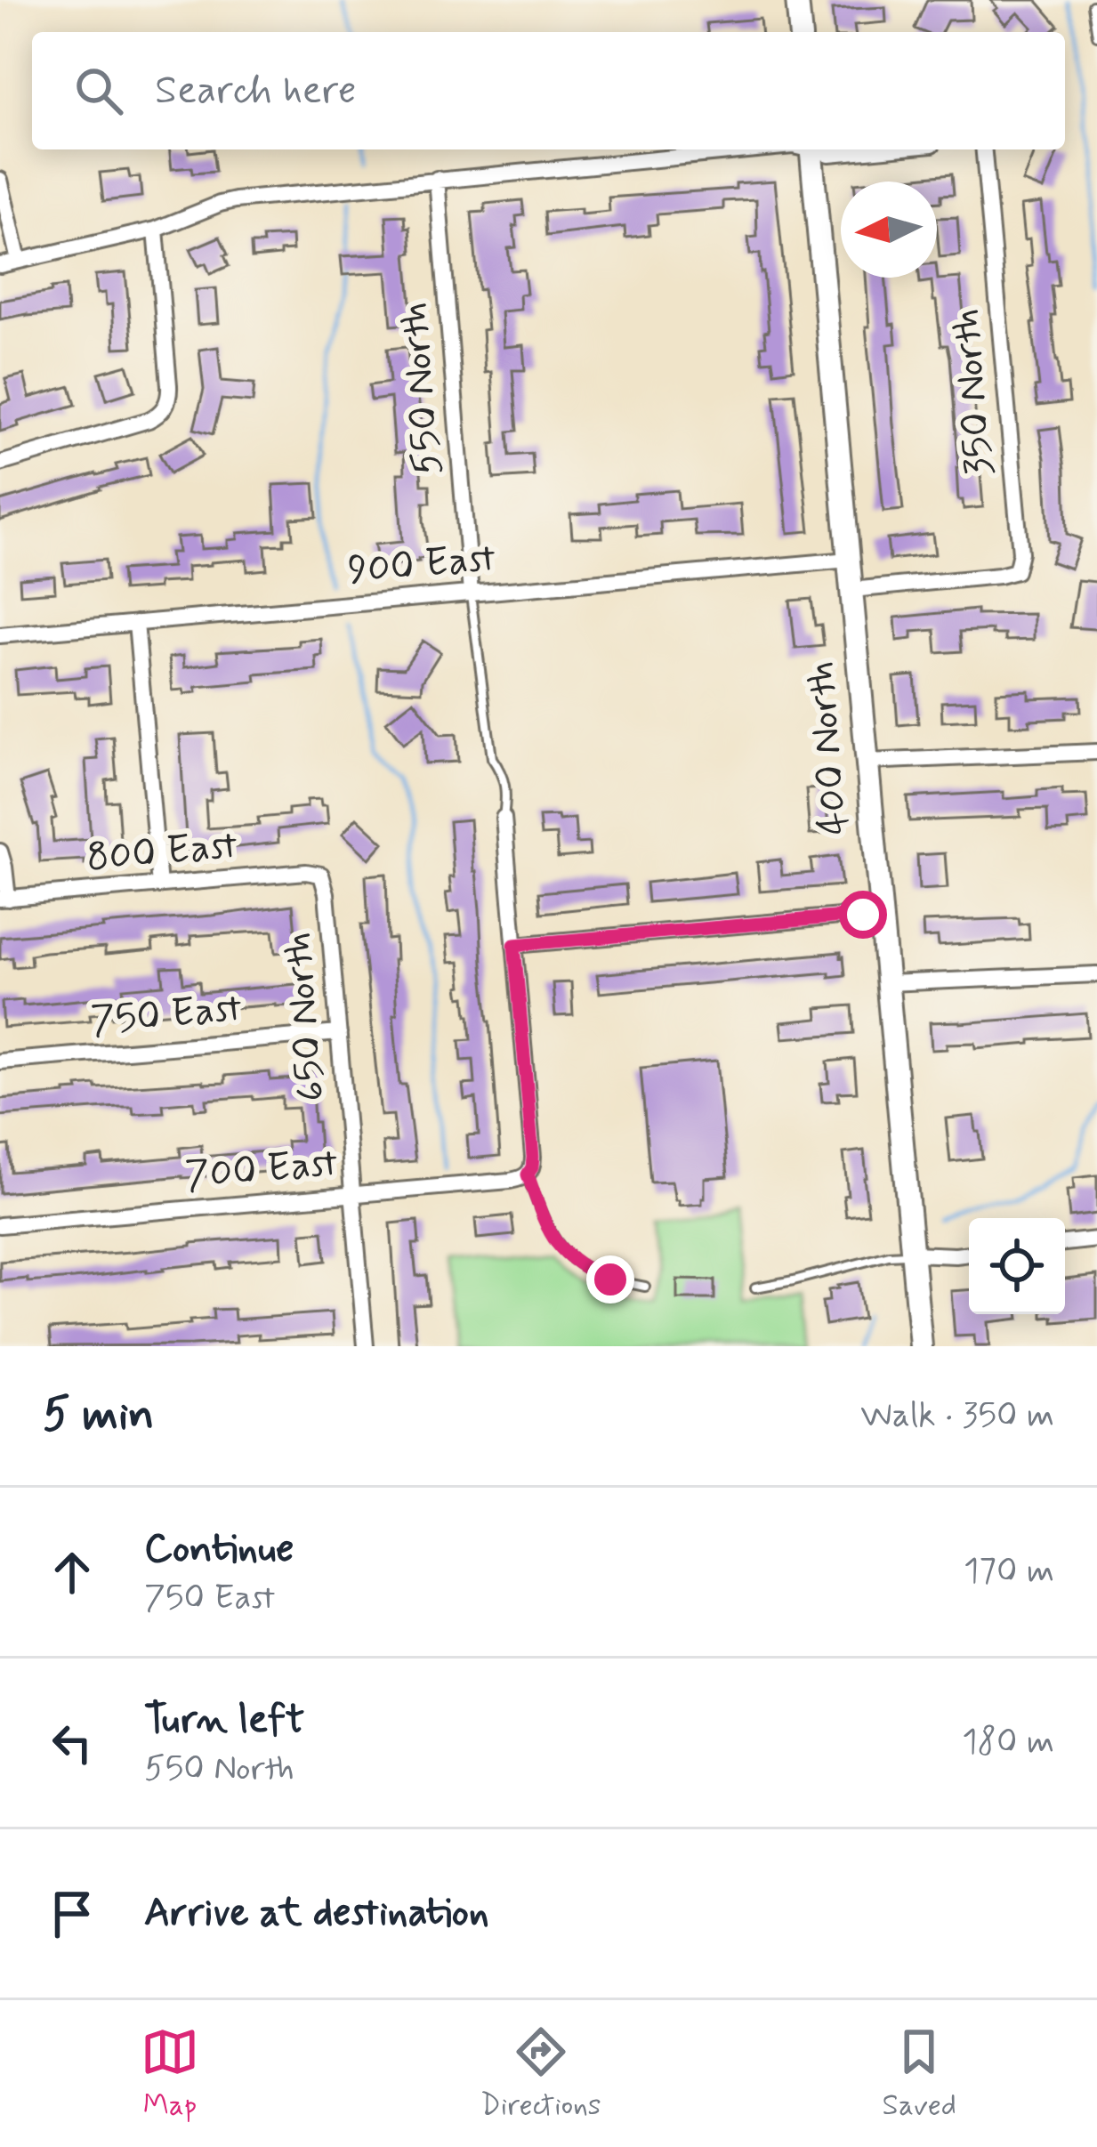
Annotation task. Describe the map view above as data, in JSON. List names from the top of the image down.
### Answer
{
  "streets": {
    "main road": ["400 North"],
    "street": [
      "550 North",
      "350 North",
      "900 East",
      "800 East",
      "750 East",
      "650 North",
      "700 East"
    ]
  },
  "crossings": [
    ["550 North", "900 East"],
    ["350 North", "400 North"],
    ["900 East", "400 North"],
    ["800 East", "650 North"],
    ["750 East", "650 North"],
    ["650 North", "700 East"]
  ],
  "north": "left",
  "page": {
    "search": "Search here",
    "heading": ["5 min", "Walk · 350 m"],
    "list": [
      ["Continue", "750 East", "170 m"],
      ["Turn left", "550 North", "180 m"],
      "Arrive at destination"
    ],
    "nav": ["Map", "Directions", "Saved"]
  }
}
